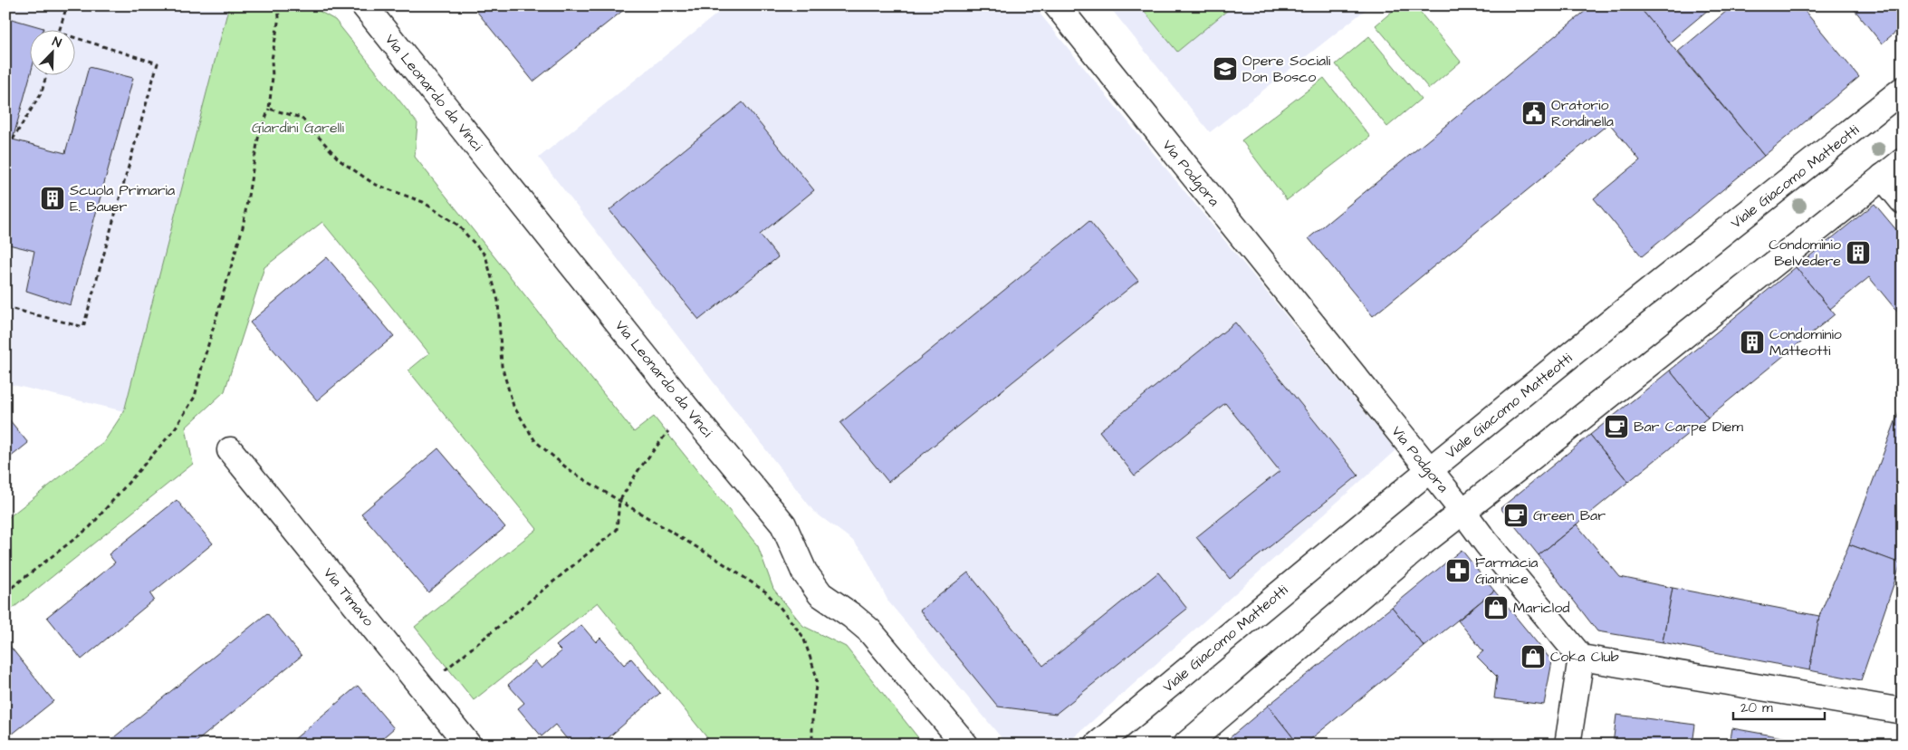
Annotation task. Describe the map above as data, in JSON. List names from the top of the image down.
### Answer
{
  "streets": {
    "street": [
      "Via Leonardo da Vinci",
      "Via Podgora",
      "Viale Giacomo Matteotti",
      "Via Timavo"
    ]
  },
  "crossings": [
    ["Via Podgora", "Viale Giacomo Matteotti"]
  ],
  "parks": ["Giardini Garelli"],
  "places": {
    "school or university": ["Opere Sociali Don Bosco"],
    "public building": ["Oratorio Rondinella"],
    "building": ["Scuola Primaria E. Bauer", "Condominio Belvedere", "Condominio Matteotti"],
    "cafe": ["Bar Carpe Diem", "Green Bar"],
    "pharmacy": ["Farmacia Giannice"],
    "shop": ["Mariclod", "Coka Club"]
  },
  "scale_bar": "20 m",
  "north": "top right"
}
